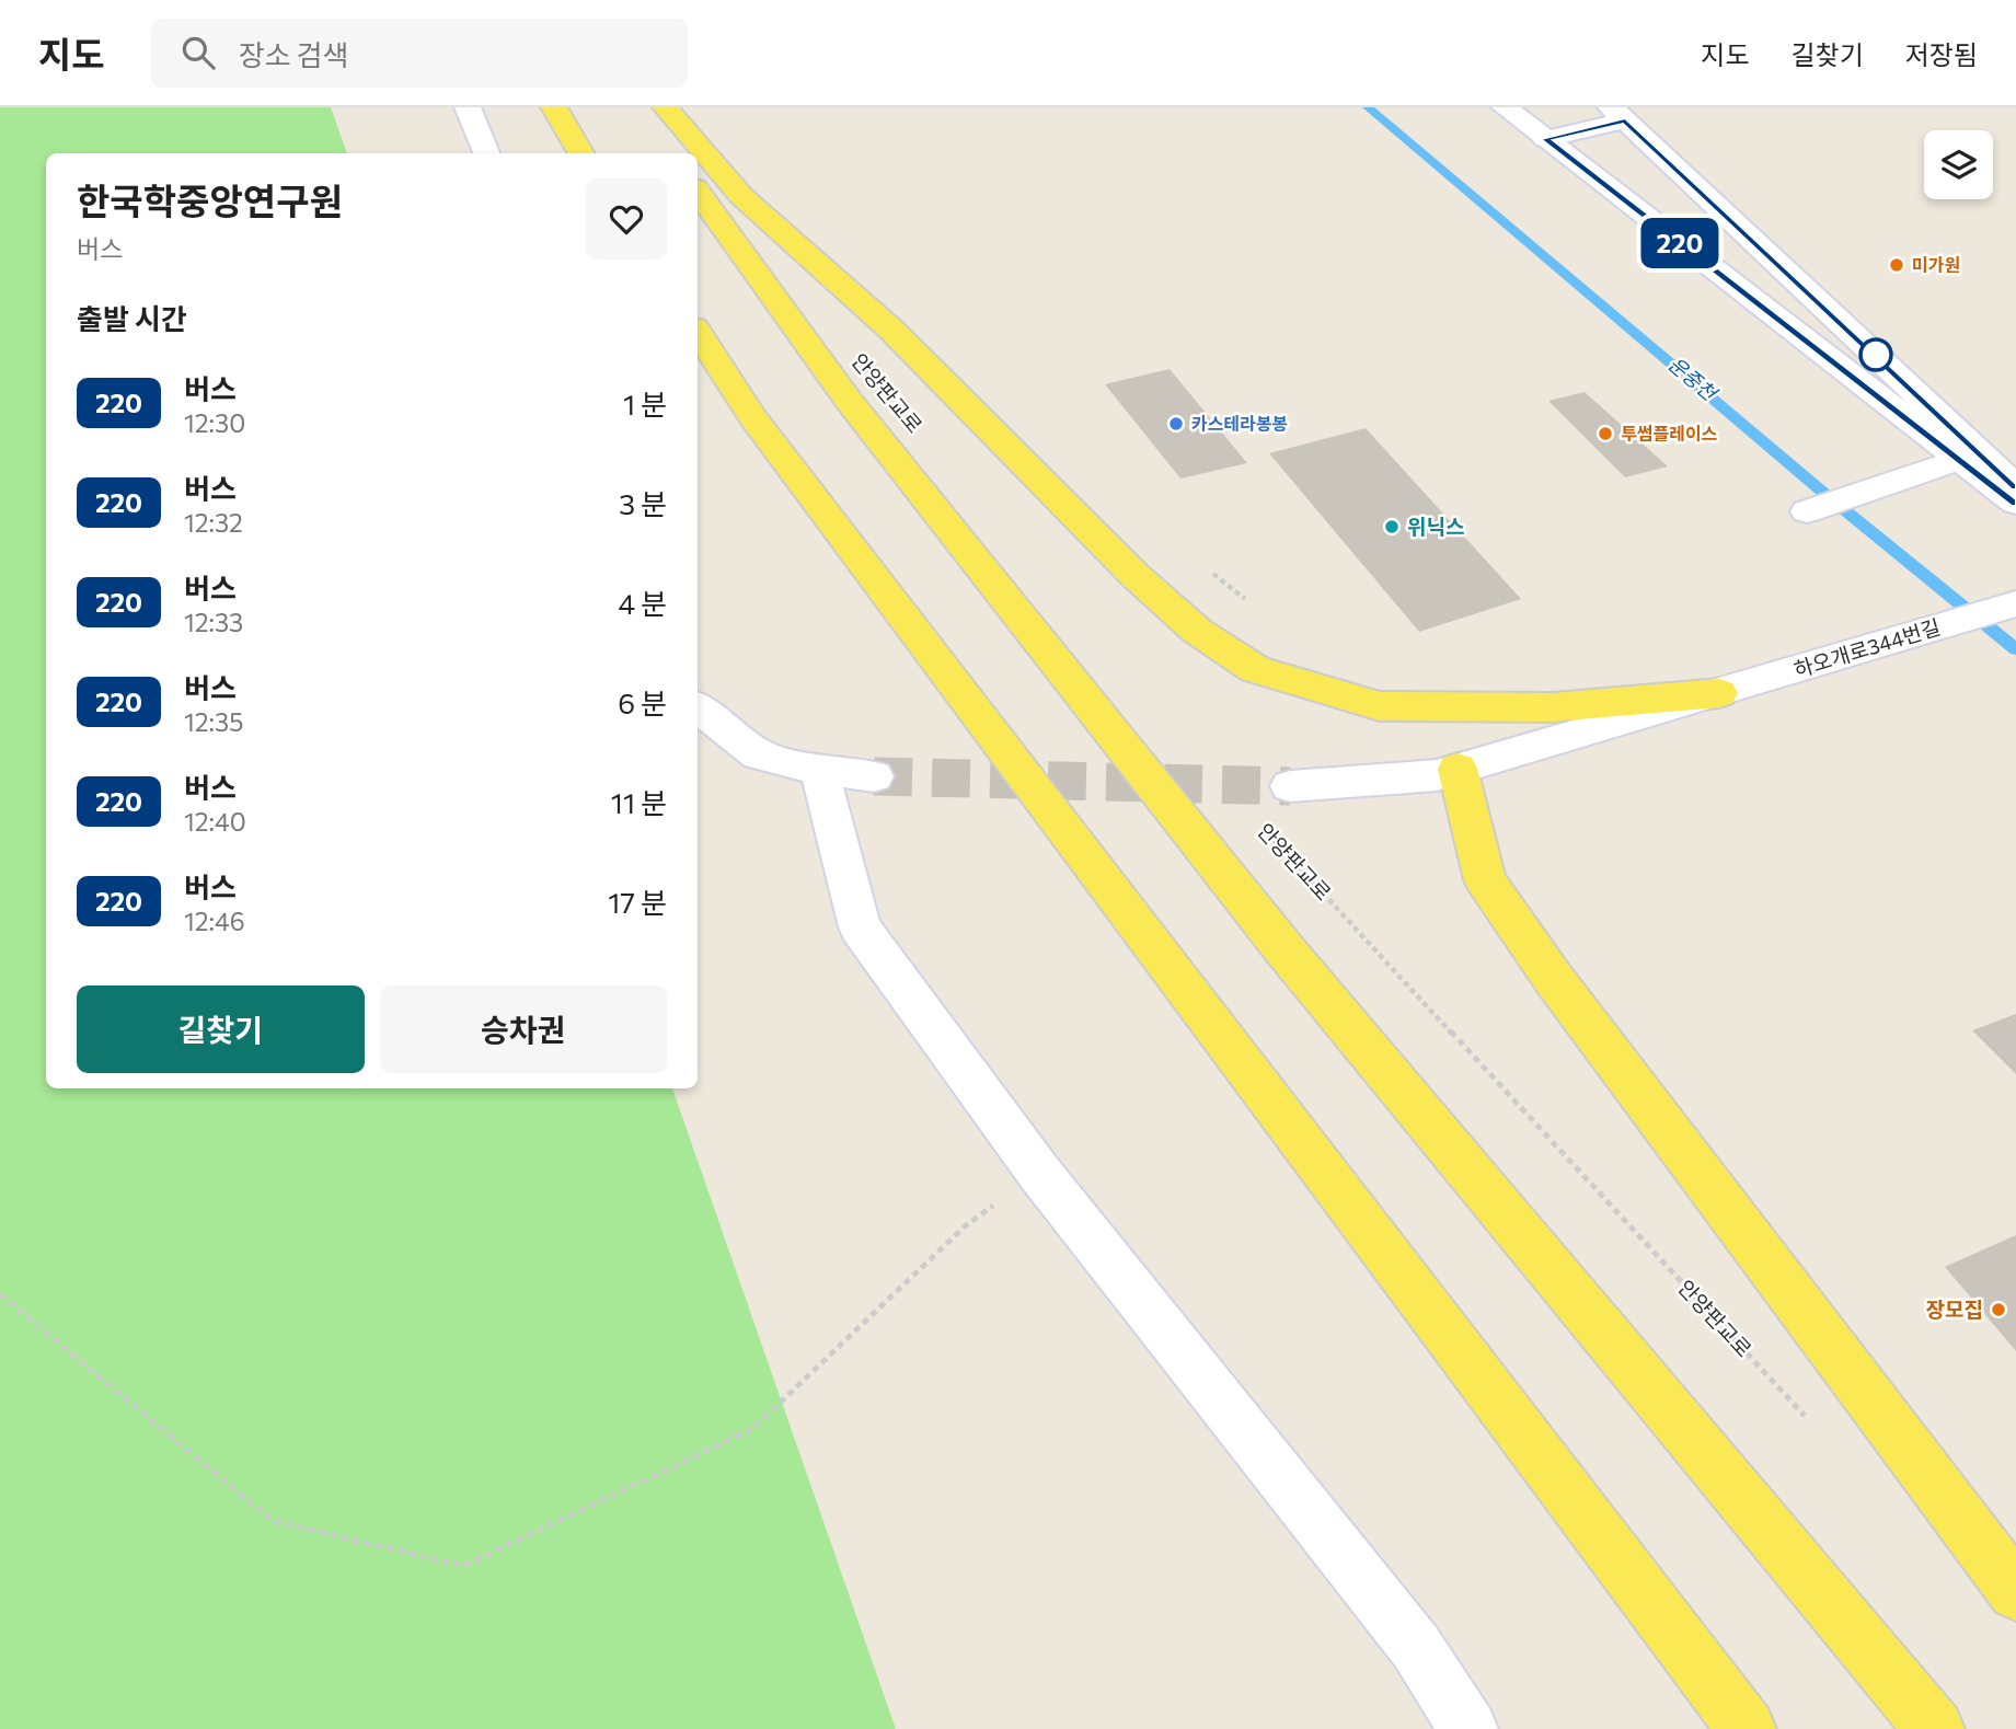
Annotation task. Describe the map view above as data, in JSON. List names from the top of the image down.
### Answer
{
  "streets": {
    "main road": ["안양판교로"],
    "street": ["하오개로344번길"]
  },
  "water": ["운중천"],
  "places": [
    "미가원",
    "카스테라봉봉",
    "투썸플레이스",
    "위닉스",
    "장모집"
  ],
  "lines": ["bus line 220"],
  "page": {
    "header": "지도",
    "search": "장소 검색",
    "nav": ["지도", "길찾기", "저장됨"],
    "on_map": "220",
    "heading": [
      ["한국학중앙연구원", "버스"],
      "출발 시간"
    ],
    "list": [
      {
        "mark": "220",
        "name": "버스",
        "note": "12:30",
        "value": "1 분"
      },
      {
        "mark": "220",
        "name": "버스",
        "note": "12:32",
        "value": "3 분"
      },
      {
        "mark": "220",
        "name": "버스",
        "note": "12:33",
        "value": "4 분"
      },
      {
        "mark": "220",
        "name": "버스",
        "note": "12:35",
        "value": "6 분"
      },
      {
        "mark": "220",
        "name": "버스",
        "note": "12:40",
        "value": "11 분"
      },
      {
        "mark": "220",
        "name": "버스",
        "note": "12:46",
        "value": "17 분"
      }
    ],
    "buttons": ["길찾기", "승차권"]
  }
}
